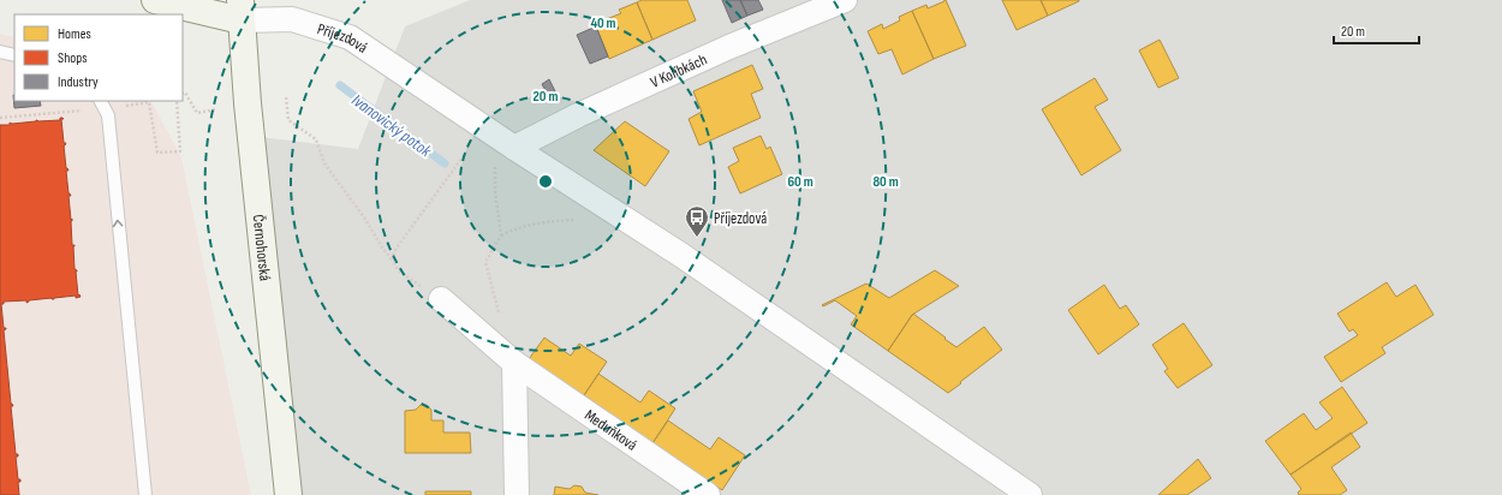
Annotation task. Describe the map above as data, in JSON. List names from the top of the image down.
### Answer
{
  "streets": {
    "street": [
      "Příjezdová",
      "V Kolíbkách",
      "Černohorská",
      "Meduňková"
    ]
  },
  "crossings": [
    ["Příjezdová", "V Kolíbkách"],
    ["Příjezdová", "Černohorská"]
  ],
  "water": ["Ivanovický potok"],
  "places": {
    "bus stop": ["Příjezdová"]
  },
  "legend": ["Homes", "Shops", "Industry"],
  "scale_bar": "20 m",
  "rings": [
    "40 m",
    "20 m",
    "60 m",
    "80 m"
  ]
}
